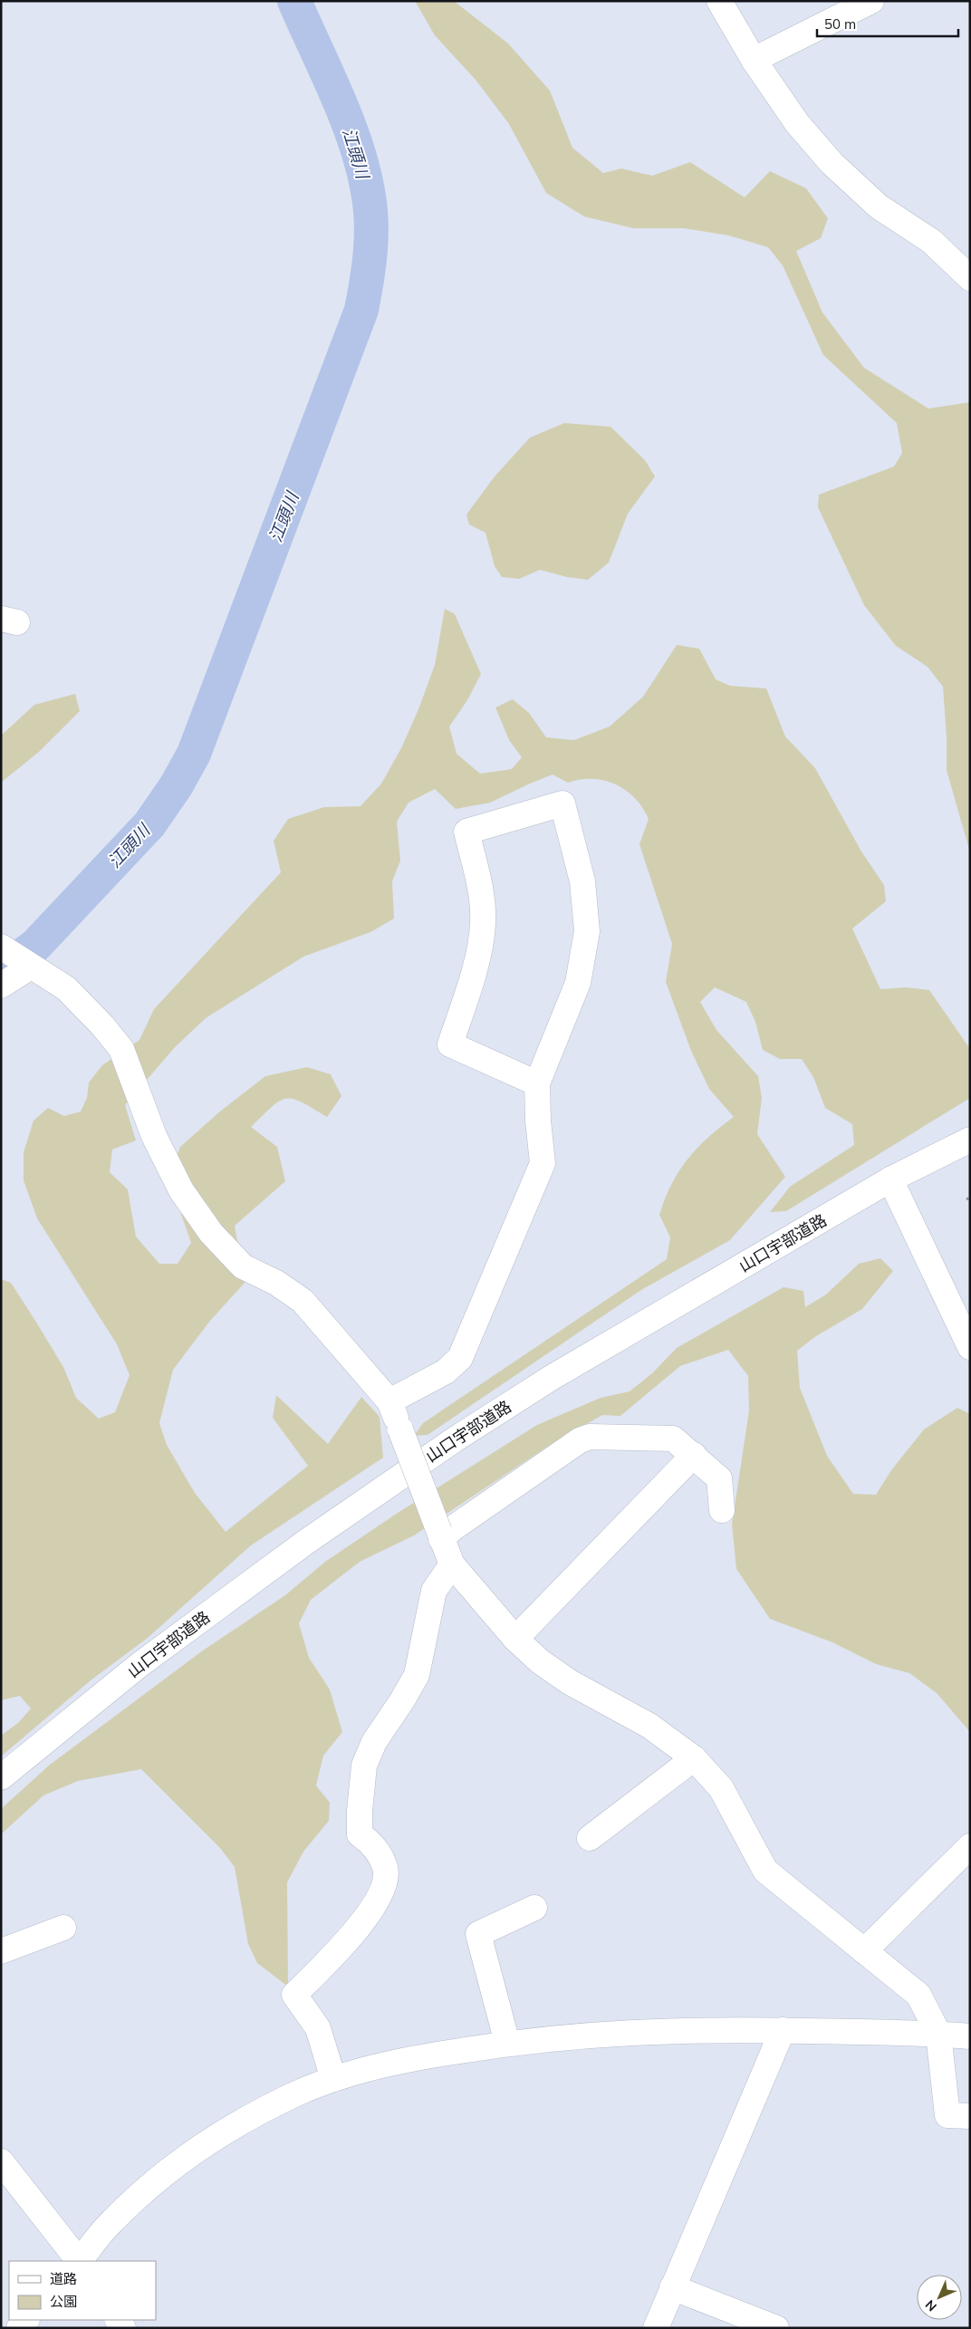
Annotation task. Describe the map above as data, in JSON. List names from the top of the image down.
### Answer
{
  "streets": {
    "street": ["山口宇部道路"]
  },
  "water": ["江頭川"],
  "legend": ["道路", "公園"],
  "scale_bar": "50 m",
  "north": "bottom left"
}
